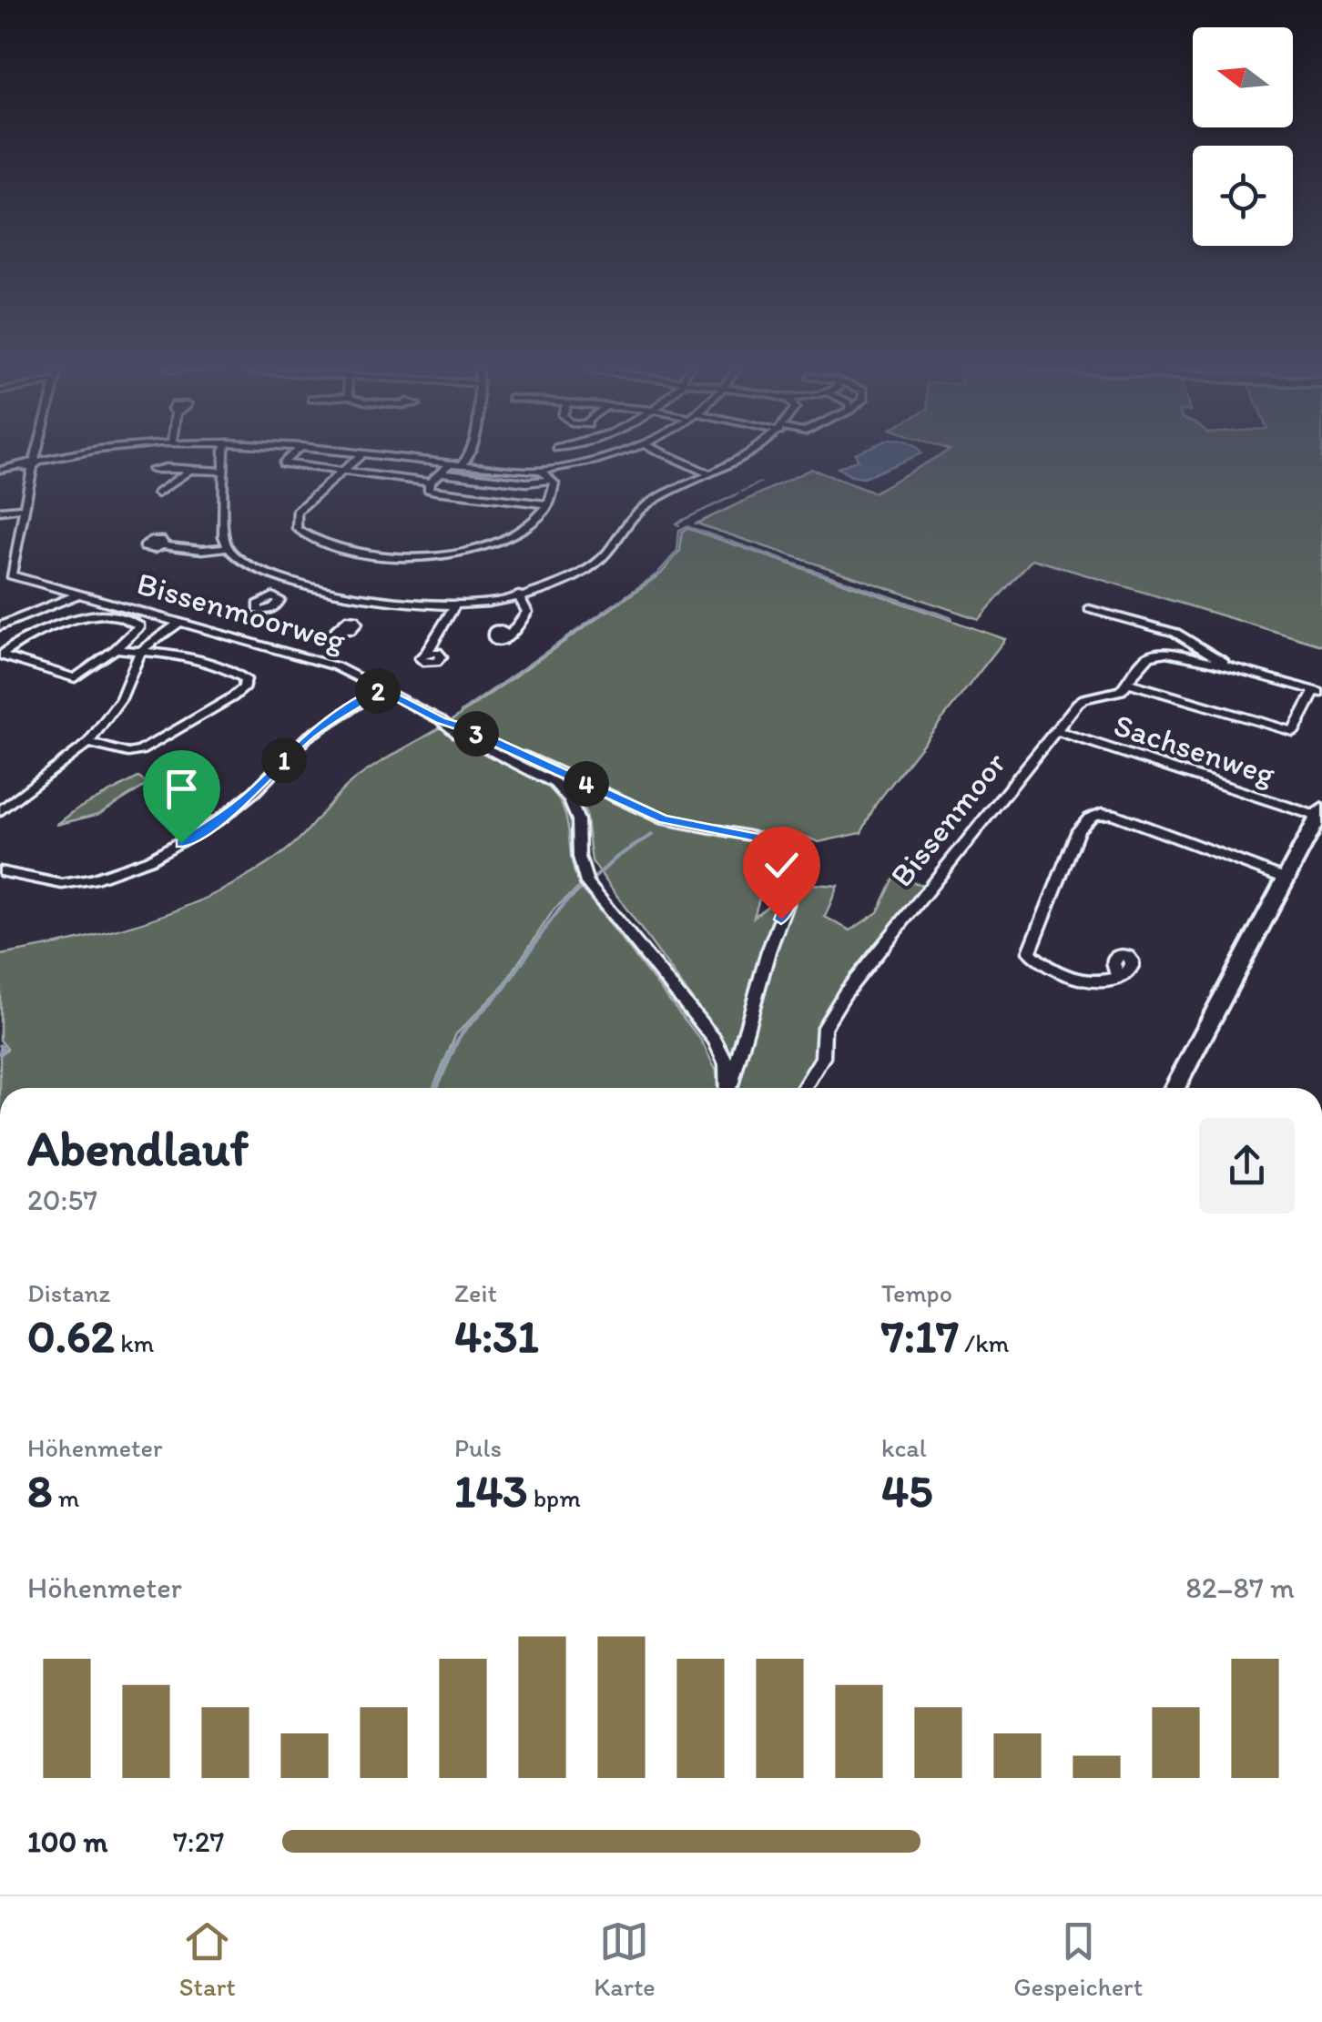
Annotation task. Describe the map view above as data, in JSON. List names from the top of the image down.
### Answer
{
  "streets": {
    "street": ["Bissenmoorweg", "Sachsenweg", "Bissenmoor"]
  },
  "crossings": [
    ["Sachsenweg", "Bissenmoor"]
  ],
  "north": "left",
  "page": {
    "pins": [
      "2",
      "3",
      "1",
      "4"
    ],
    "heading": ["Abendlauf", "20:57"],
    "stats": [
      ["Distanz", "0.62 km"],
      ["Zeit", "4:31"],
      ["Tempo", "7:17 /km"],
      ["Höhenmeter", "8 m"],
      ["Puls", "143 bpm"],
      ["kcal", "45"]
    ],
    "chart": ["Höhenmeter", "82–87 m"],
    "list": [
      {
        "name": "100 m",
        "note": "7:27"
      }
    ],
    "tabs": ["Start", "Karte", "Gespeichert"]
  }
}
